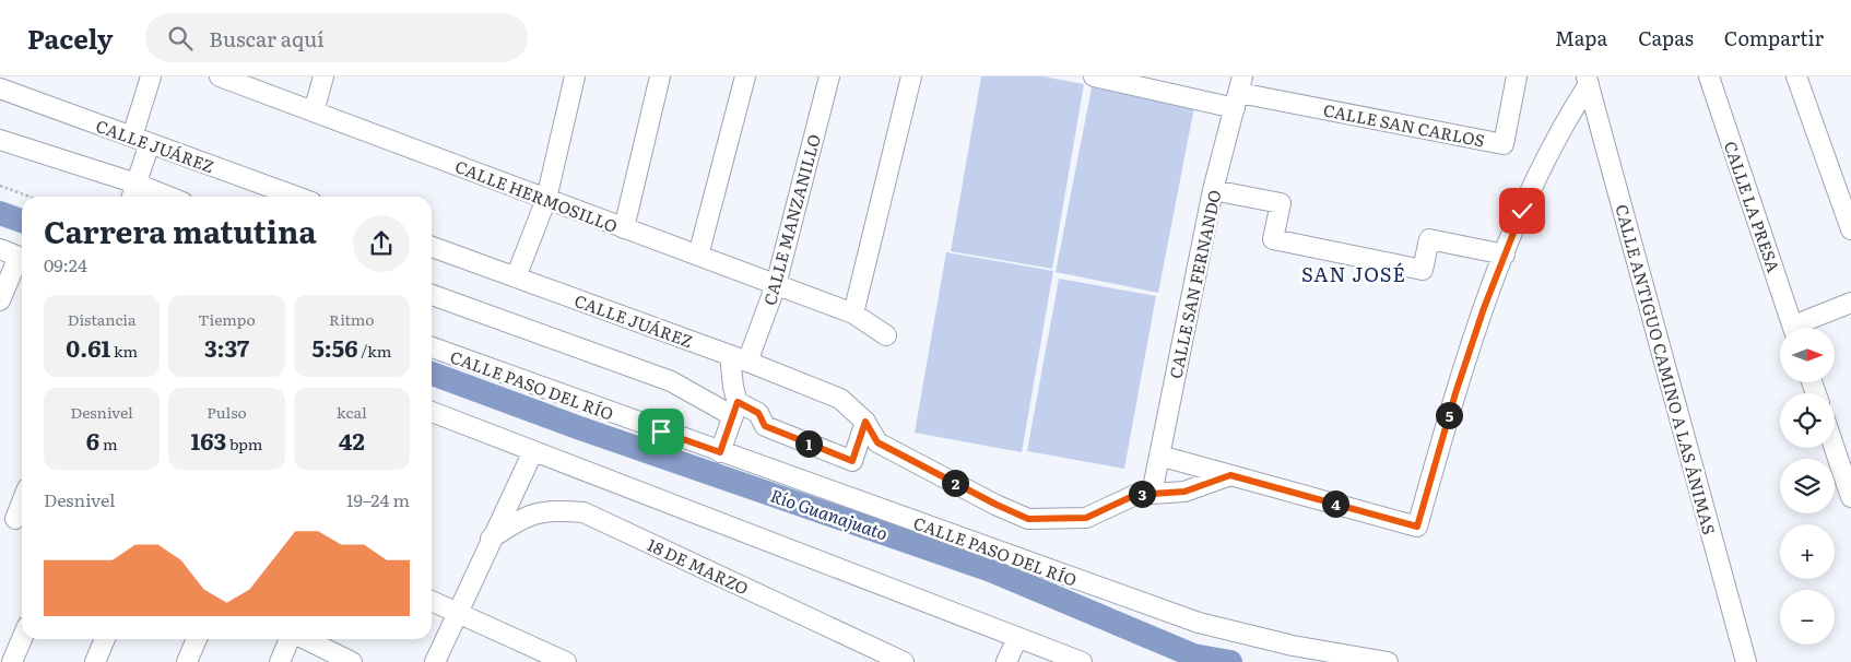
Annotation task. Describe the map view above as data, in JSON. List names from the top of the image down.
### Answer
{
  "streets": {
    "street": [
      "CALLE SAN CARLOS",
      "CALLE JUÁREZ",
      "CALLE HERMOSILLO",
      "CALLE LA PRESA",
      "CALLE MANZANILLO",
      "CALLE SAN FERNANDO",
      "CALLE ANTIGUO CAMINO A LAS ÁNIMAS",
      "CALLE PASO DEL RÍO",
      "18 DE MARZO"
    ]
  },
  "crossings": [
    ["CALLE SAN CARLOS", "CALLE SAN FERNANDO"],
    ["CALLE JUÁREZ", "CALLE MANZANILLO"],
    ["CALLE HERMOSILLO", "CALLE MANZANILLO"]
  ],
  "districts": ["SAN JOSÉ"],
  "water": ["Río Guanajuato"],
  "north": "right",
  "page": {
    "header": "Pacely",
    "search": "Buscar aquí",
    "nav": ["Mapa", "Capas", "Compartir"],
    "heading": ["Carrera matutina", "09:24"],
    "stats": [
      ["Distancia", "0.61 km"],
      ["Tiempo", "3:37"],
      ["Ritmo", "5:56 /km"],
      ["Desnivel", "6 m"],
      ["Pulso", "163 bpm"],
      ["kcal", "42"]
    ],
    "map_buttons": ["+", "−"],
    "pins": [
      "5",
      "1",
      "2",
      "3",
      "4"
    ],
    "chart": ["Desnivel", "19–24 m"]
  }
}
